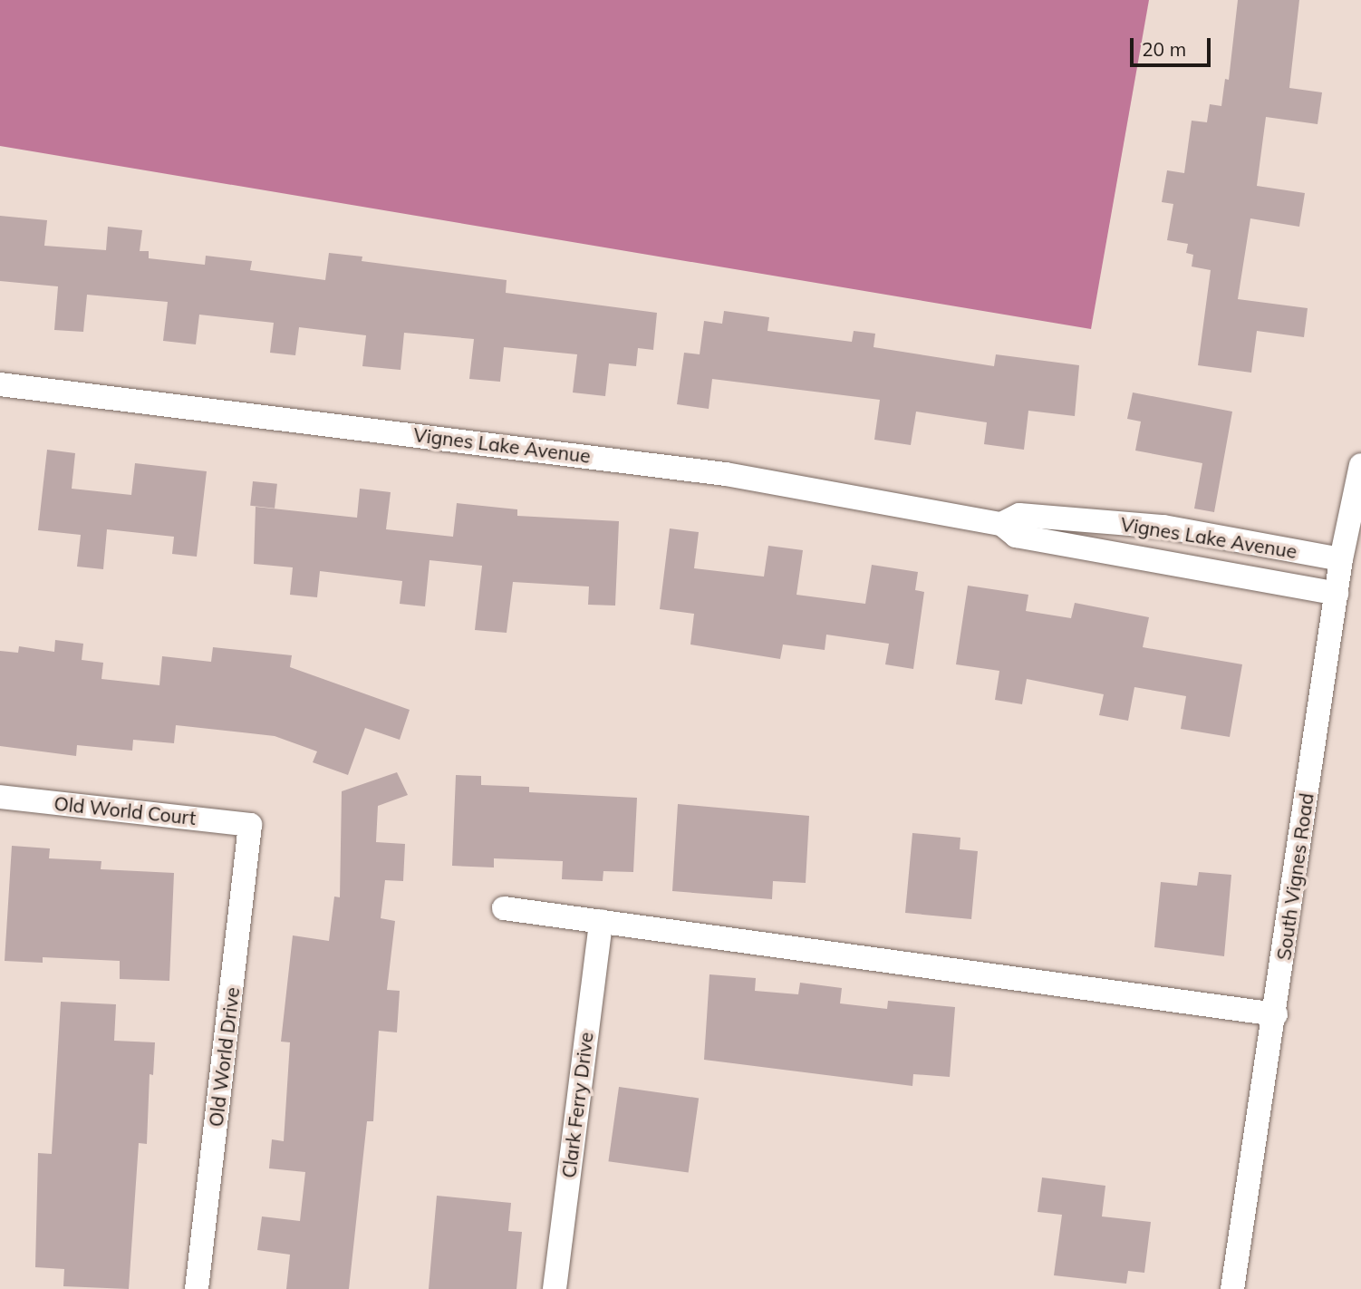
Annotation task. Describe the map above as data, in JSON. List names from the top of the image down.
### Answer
{
  "streets": {
    "street": [
      "Vignes Lake Avenue",
      "Old World Court",
      "South Vignes Road",
      "Old World Drive",
      "Clark Ferry Drive"
    ]
  },
  "crossings": [
    ["Vignes Lake Avenue", "South Vignes Road"],
    ["Old World Court", "Old World Drive"]
  ],
  "scale_bar": "20 m"
}
